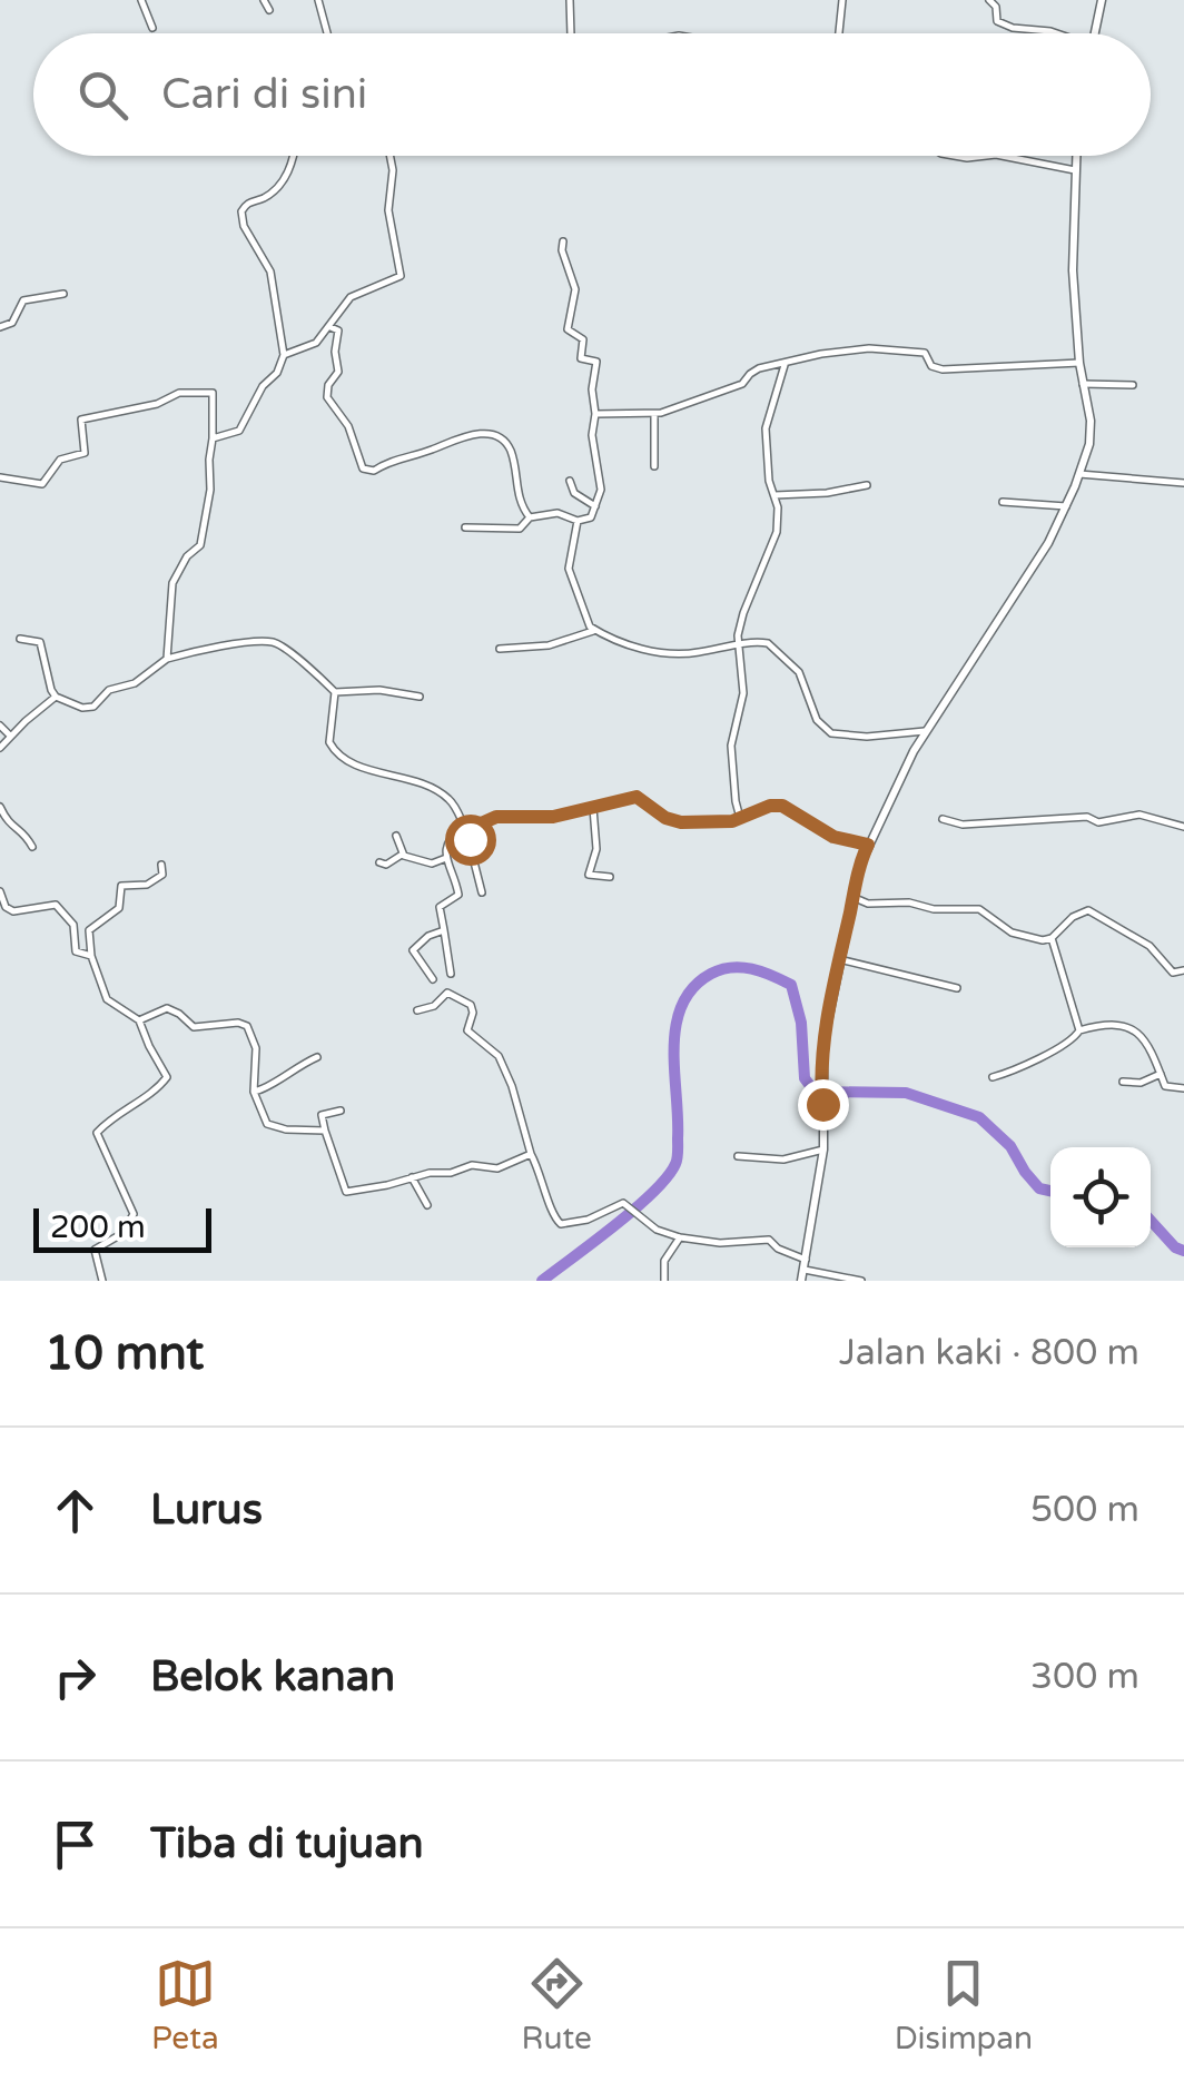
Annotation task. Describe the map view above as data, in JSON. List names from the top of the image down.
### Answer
{
  "scale_bar": "200 m",
  "page": {
    "search": "Cari di sini",
    "scale": "200 m",
    "heading": ["10 mnt", "Jalan kaki · 800 m"],
    "list": [
      ["Lurus", "500 m"],
      ["Belok kanan", "300 m"],
      "Tiba di tujuan"
    ],
    "nav": ["Peta", "Rute", "Disimpan"]
  }
}
